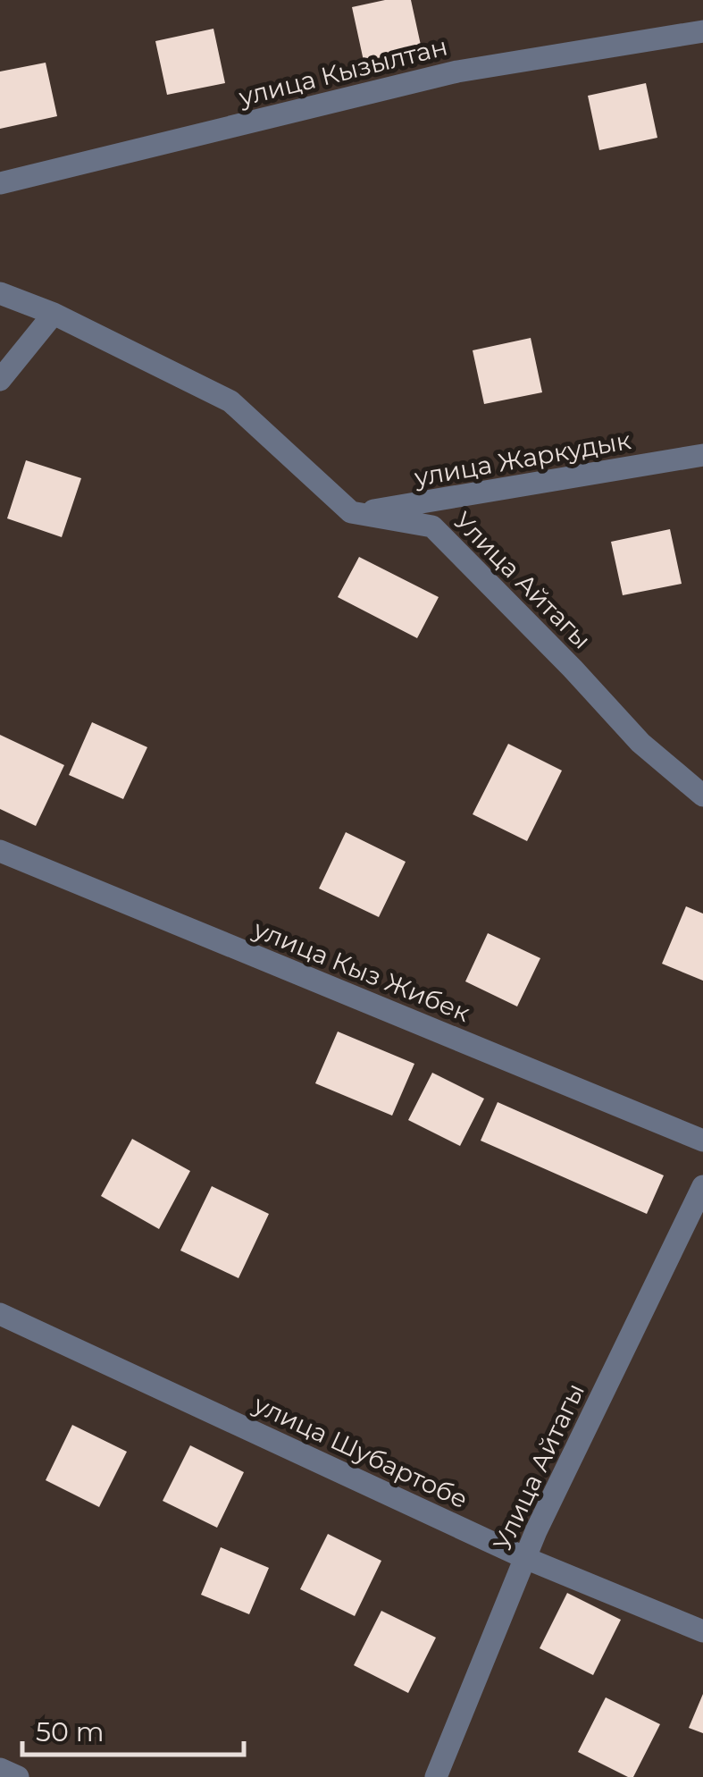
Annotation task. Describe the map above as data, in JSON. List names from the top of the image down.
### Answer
{
  "streets": {
    "street": [
      "улица Кызылтан",
      "улица Жаркудык",
      "Улица Айтагы",
      "улица Кыз Жибек",
      "улица Шубартобе"
    ]
  },
  "crossings": [
    ["улица Жаркудык", "Улица Айтагы"],
    ["Улица Айтагы", "улица Шубартобе"]
  ],
  "scale_bar": "50 m"
}
